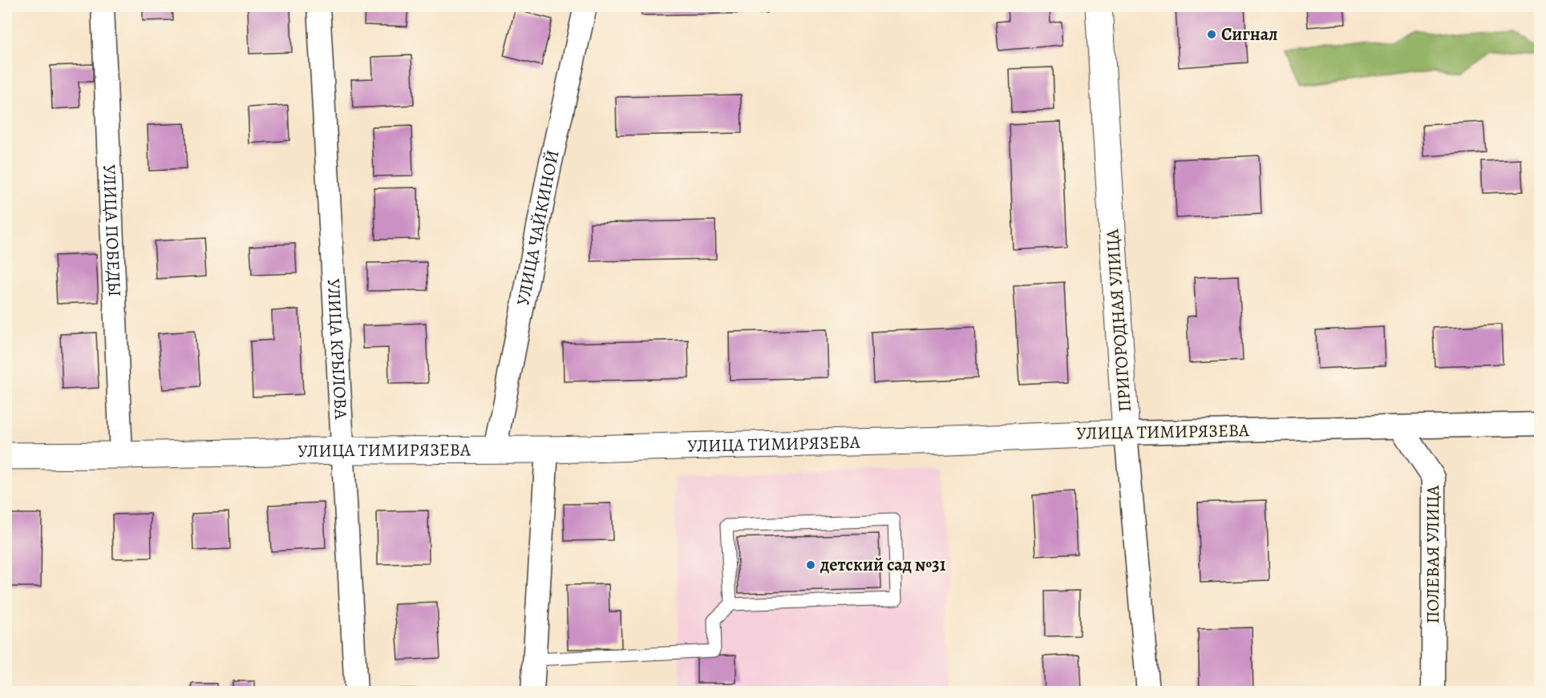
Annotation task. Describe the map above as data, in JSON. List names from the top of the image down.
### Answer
{
  "streets": {
    "street": [
      "УЛИЦА ЧАЙКИНОЙ",
      "УЛИЦА ПОБЕДЫ",
      "ПРИГОРОДНАЯ УЛИЦА",
      "УЛИЦА КРЫЛОВА",
      "УЛИЦА ТИМИРЯЗЕВА",
      "ПОЛЕВАЯ УЛИЦА"
    ]
  },
  "crossings": [
    ["УЛИЦА ЧАЙКИНОЙ", "УЛИЦА ТИМИРЯЗЕВА"],
    ["УЛИЦА ПОБЕДЫ", "УЛИЦА ТИМИРЯЗЕВА"],
    ["ПРИГОРОДНАЯ УЛИЦА", "УЛИЦА ТИМИРЯЗЕВА"],
    ["УЛИЦА КРЫЛОВА", "УЛИЦА ТИМИРЯЗЕВА"],
    ["УЛИЦА ТИМИРЯЗЕВА", "ПОЛЕВАЯ УЛИЦА"]
  ],
  "places": ["Сигнал", "детский сад №31"]
}
